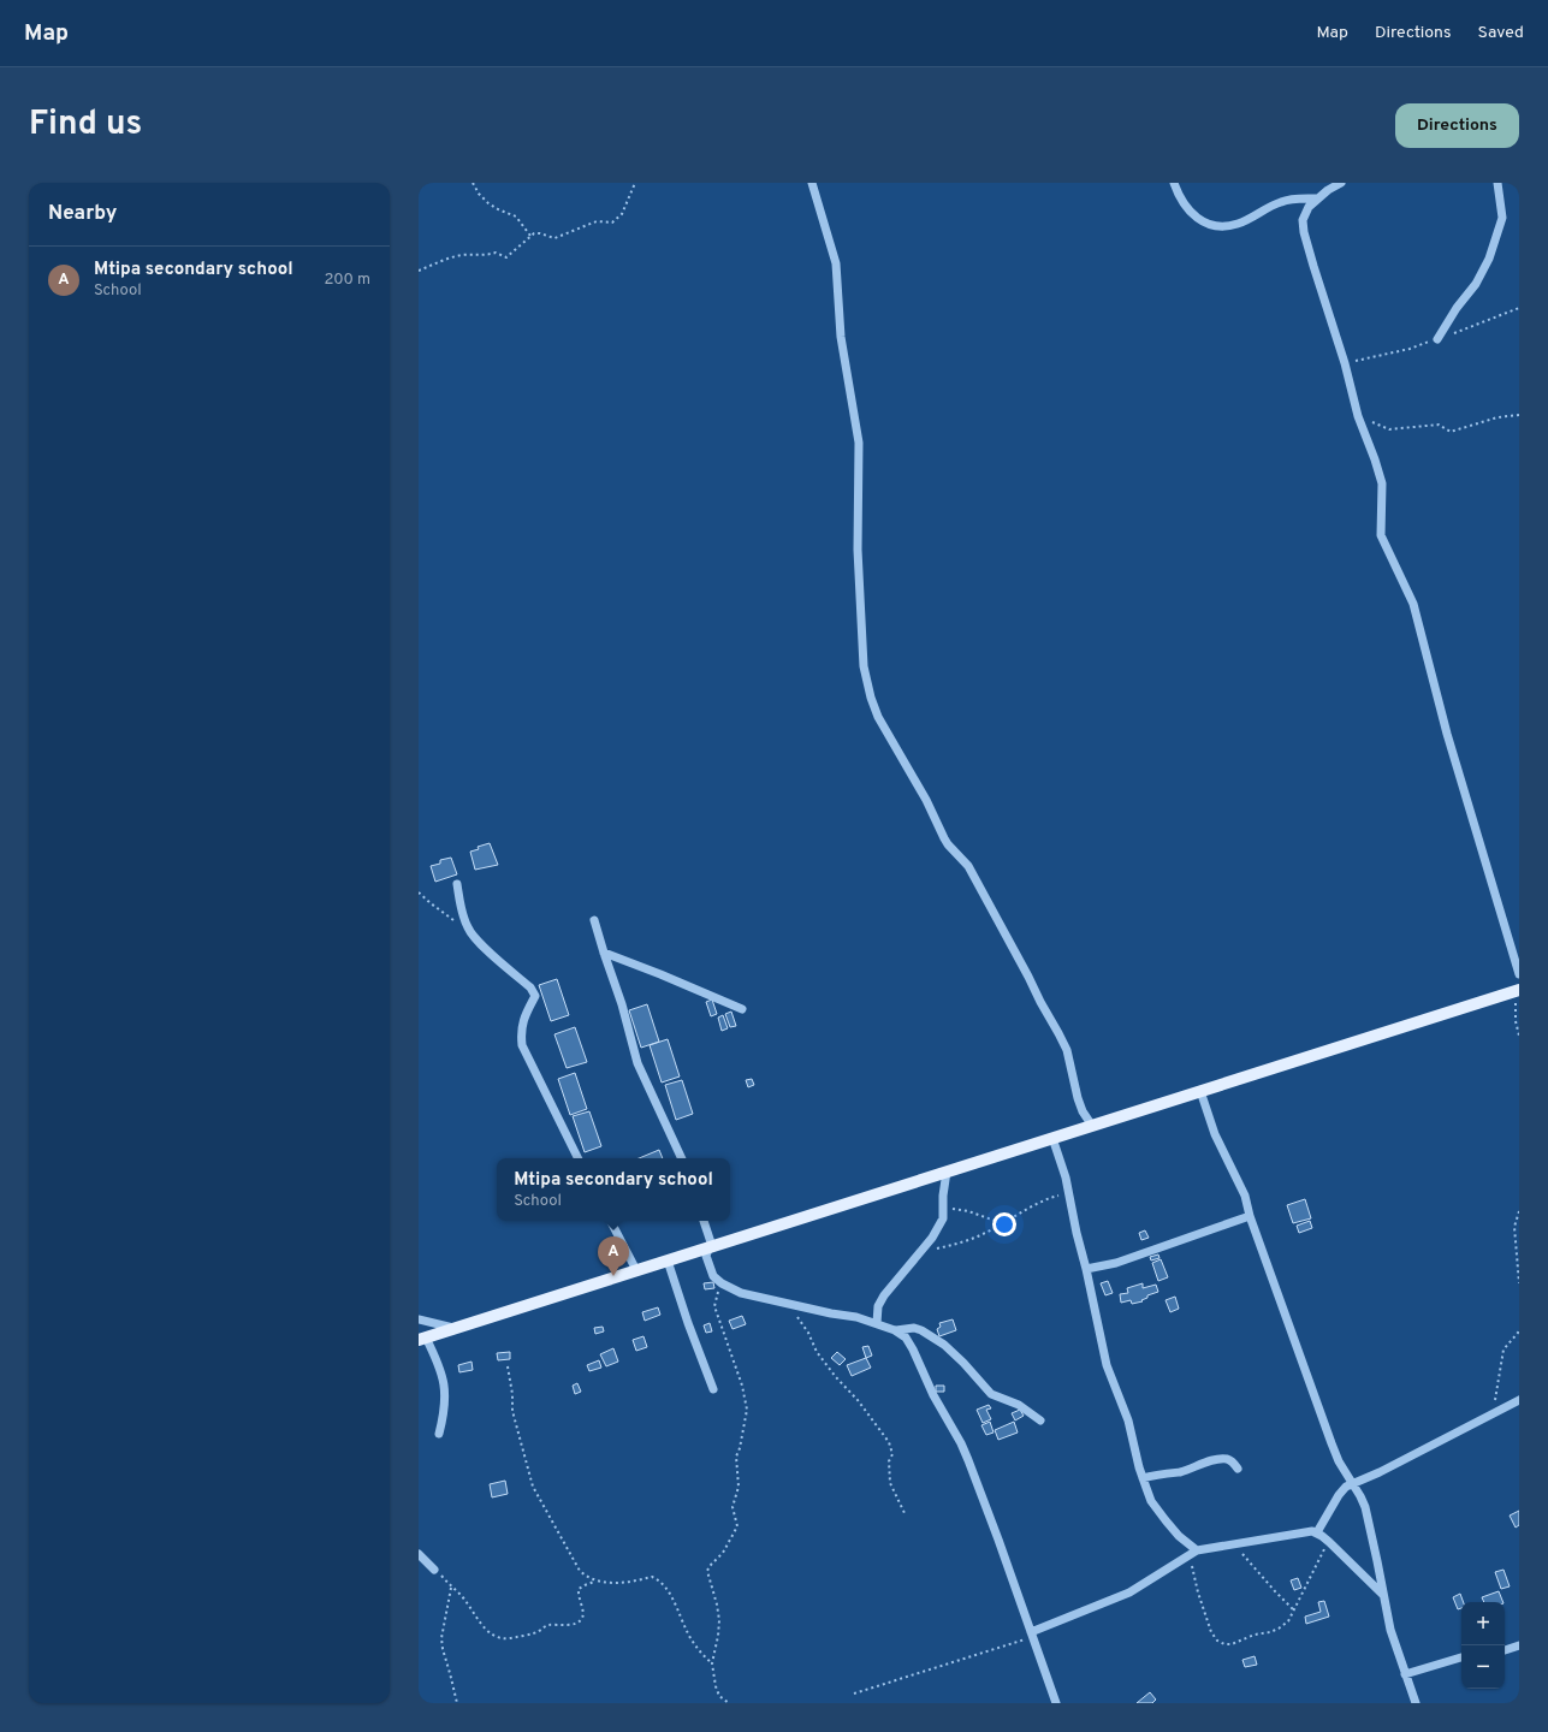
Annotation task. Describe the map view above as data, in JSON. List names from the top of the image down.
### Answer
{
  "page": {
    "header": "Map",
    "nav": ["Map", "Directions", "Saved"],
    "title": "Find us",
    "buttons": "Directions",
    "heading": "Nearby",
    "list": [
      {
        "mark": "A",
        "name": "Mtipa secondary school",
        "note": "School",
        "value": "200 m"
      }
    ],
    "popup": ["Mtipa secondary school", "School"],
    "pins": "A",
    "map_buttons": ["+", "−"]
  }
}
